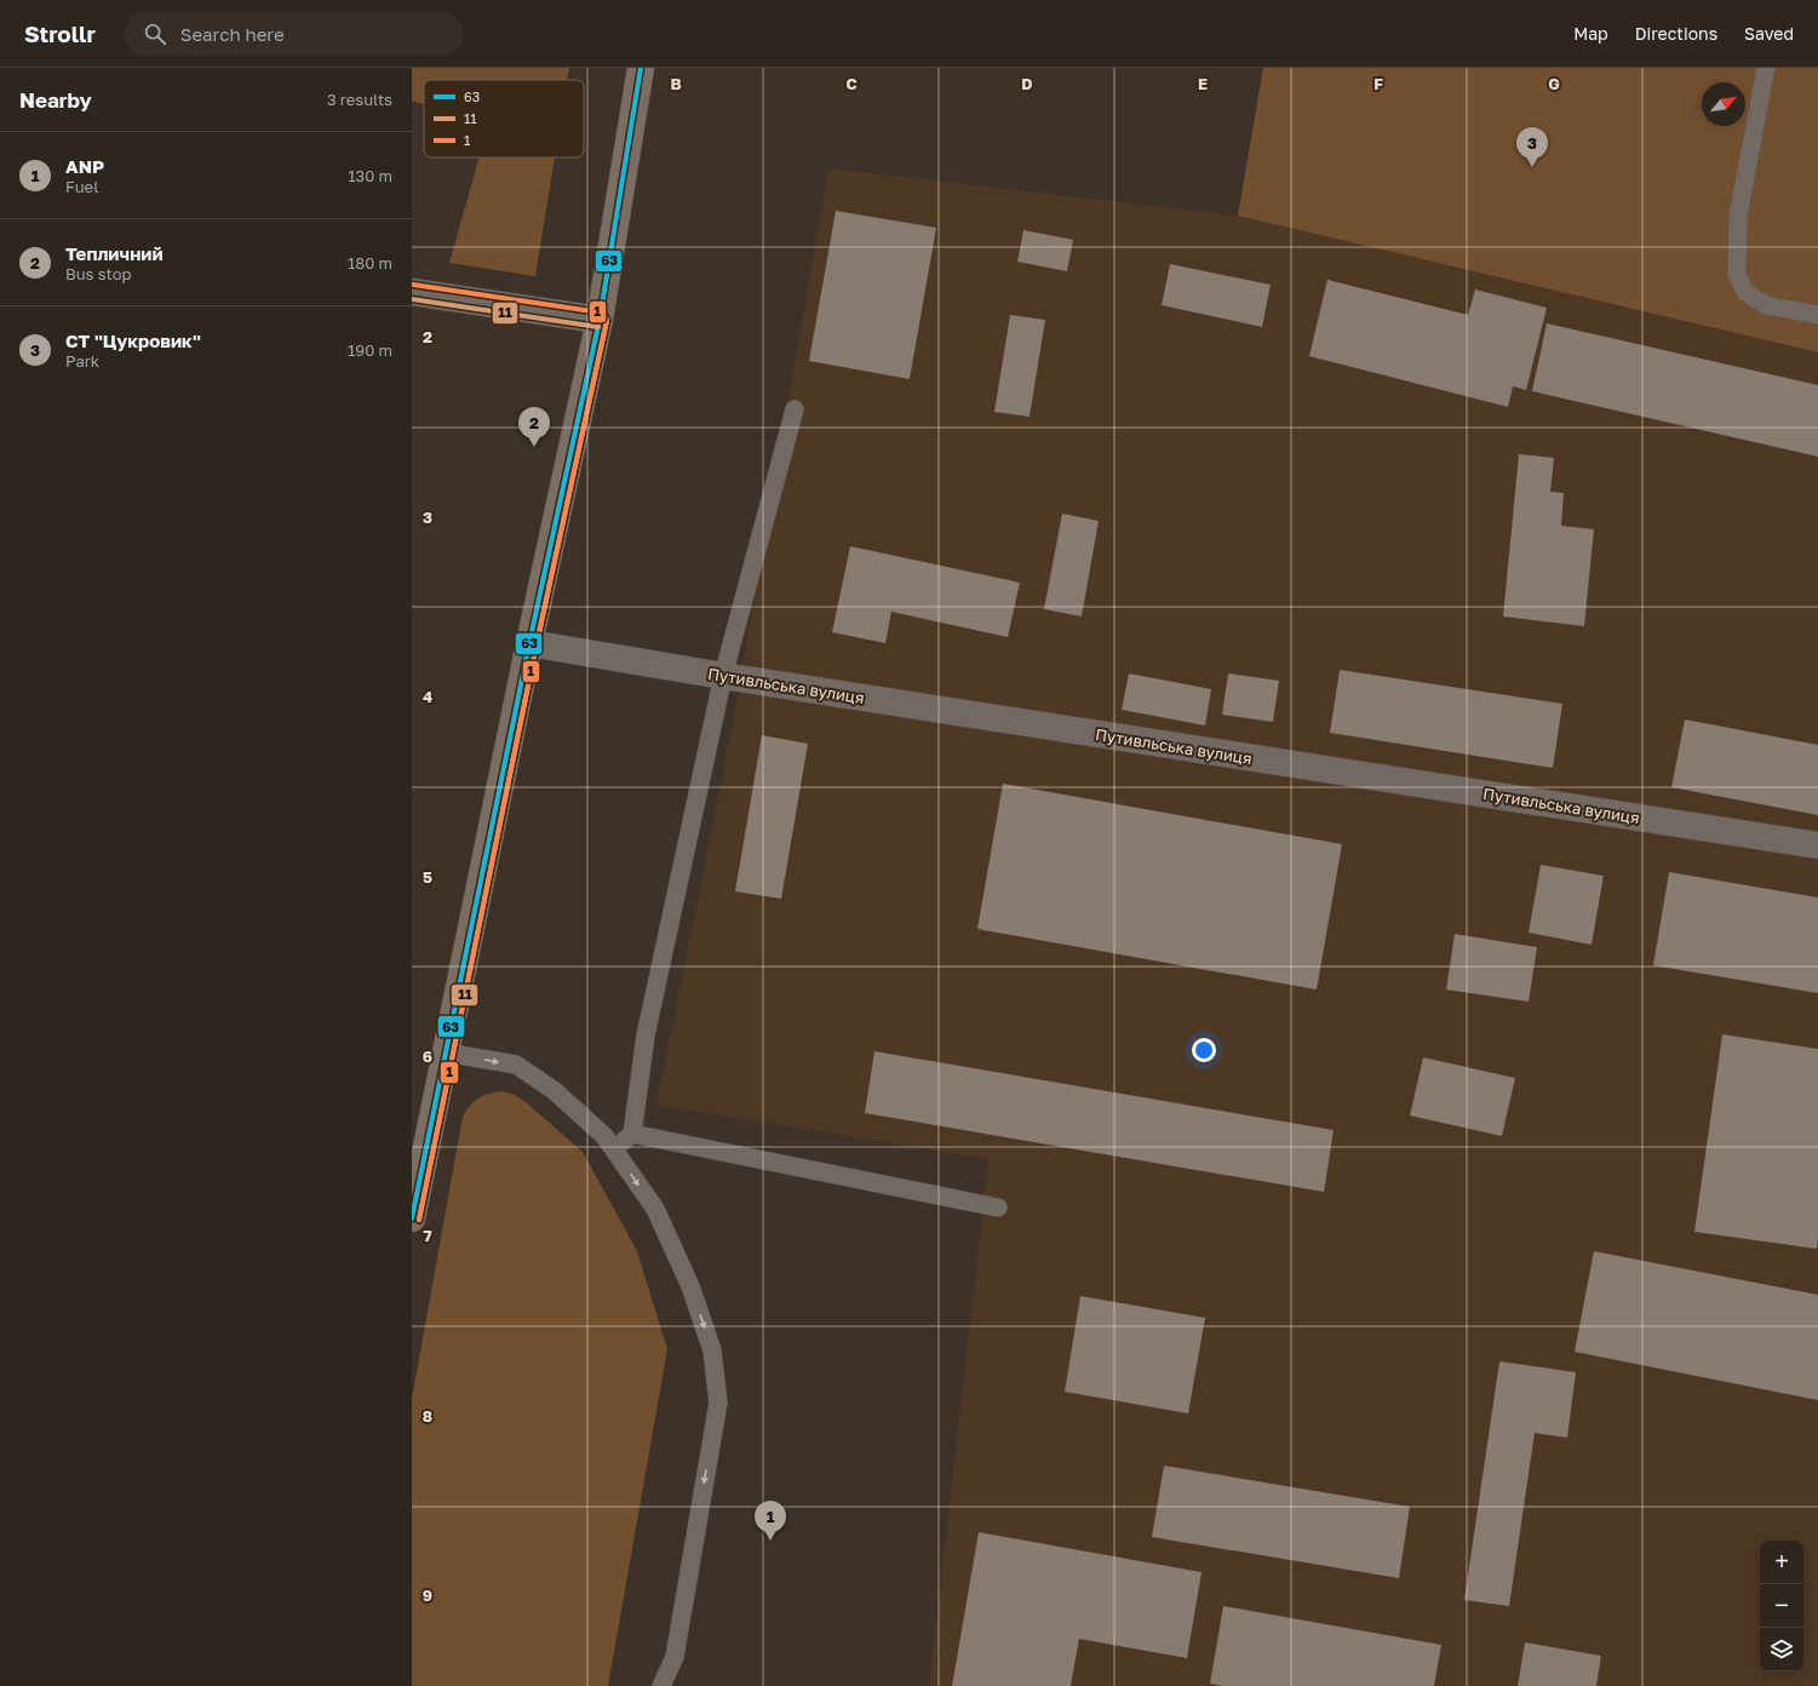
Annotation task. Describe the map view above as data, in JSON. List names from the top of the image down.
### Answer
{
  "streets": {
    "street": ["Путивльська вулиця"]
  },
  "lines": ["transit line 63", "transit line 1", "transit line 11"],
  "legend": ["63", "11", "1"],
  "north": "top right",
  "page": {
    "header": "Strollr",
    "search": "Search here",
    "nav": ["Map", "Directions", "Saved"],
    "heading": ["Nearby", "3 results"],
    "pins": ["3", "2", "1"],
    "list": [
      {
        "mark": "1",
        "name": "ANP",
        "note": "Fuel",
        "value": "130 m"
      },
      {
        "mark": "2",
        "name": "Тепличний",
        "note": "Bus stop",
        "value": "180 m"
      },
      {
        "mark": "3",
        "name": "СТ \"Цукровик\"",
        "note": "Park",
        "value": "190 m"
      }
    ],
    "map_buttons": ["+", "−"]
  },
  "grid": {
    "columns": [
      "B",
      "C",
      "D",
      "E",
      "F",
      "G"
    ],
    "rows": [
      "2",
      "3",
      "4",
      "5",
      "6",
      "7",
      "8",
      "9"
    ]
  }
}
